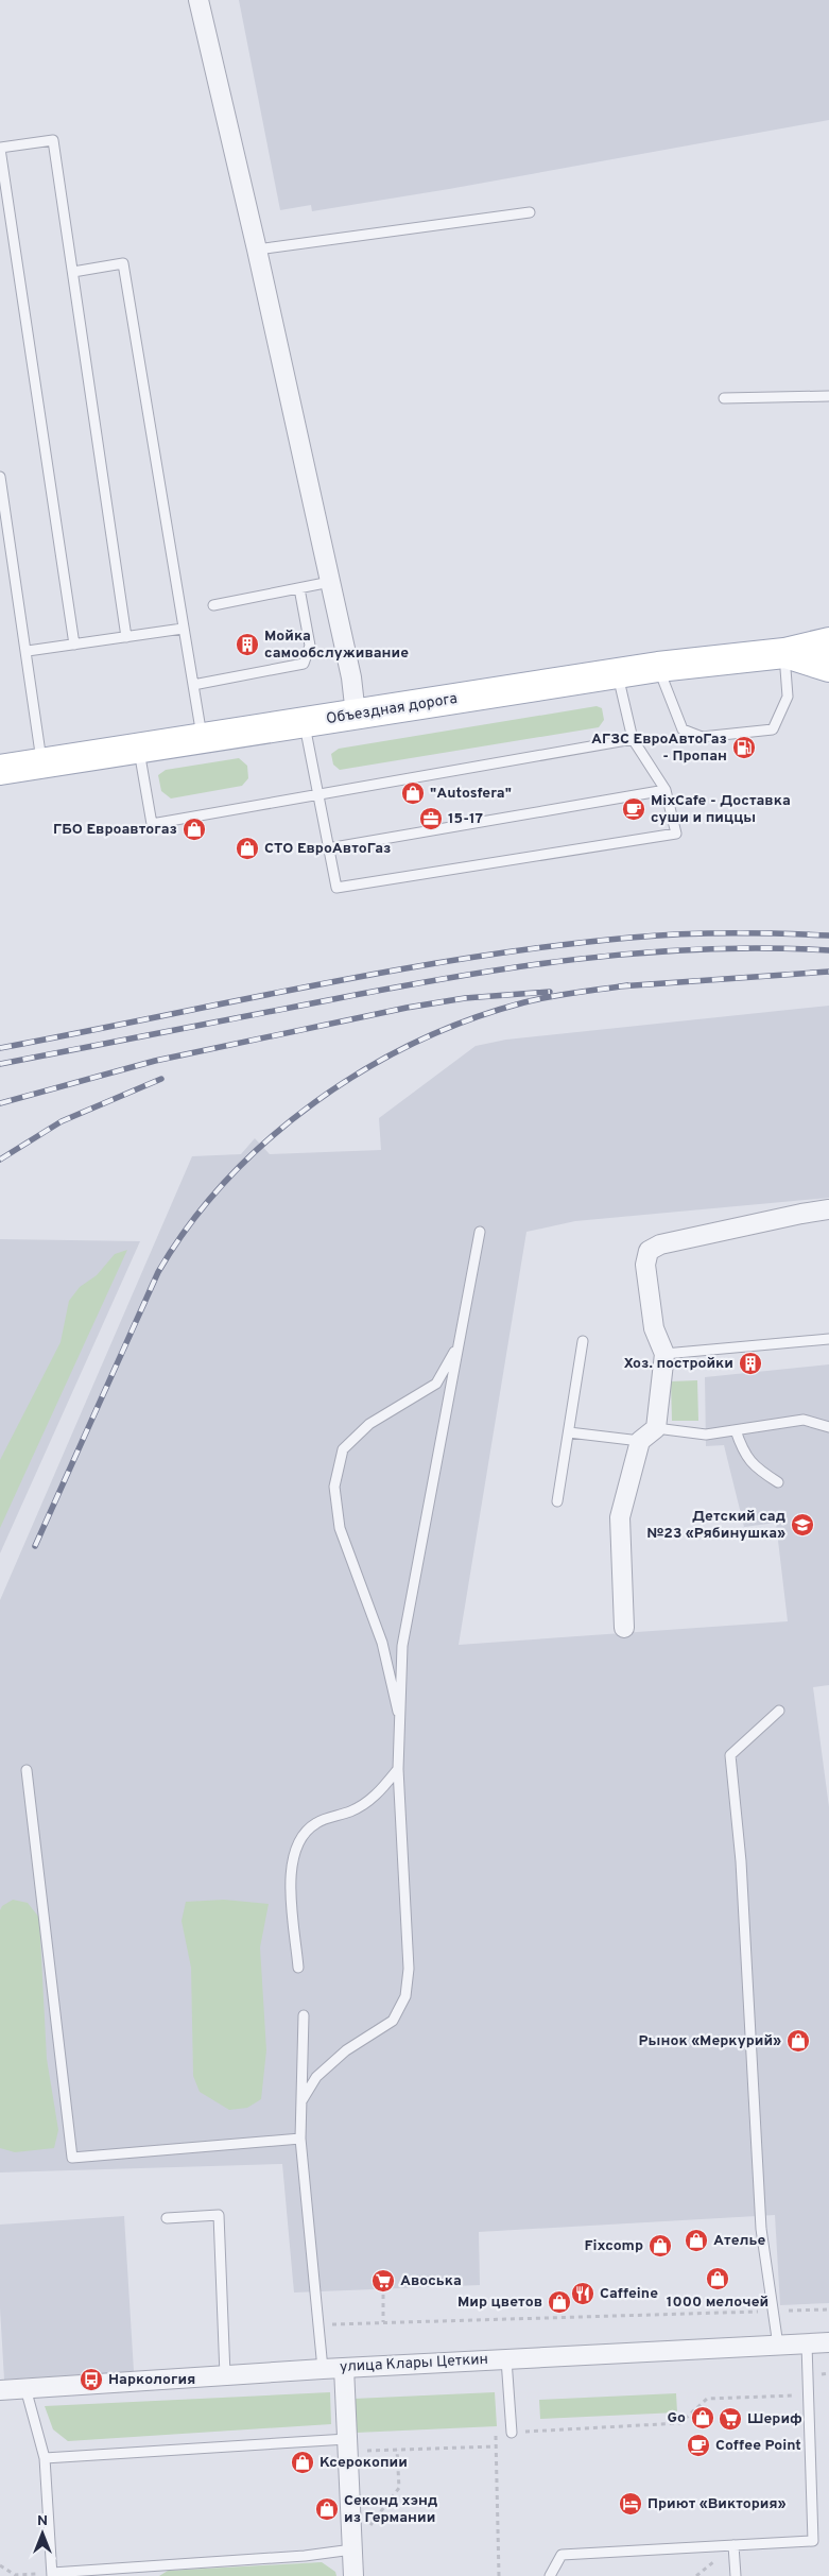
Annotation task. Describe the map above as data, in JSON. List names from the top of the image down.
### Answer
{
  "streets": {
    "main road": ["Объездная дорога"],
    "street": ["улица Клары Цеткин"]
  },
  "places": {
    "building": ["Мойка самообслуживание", "Хоз. постройки"],
    "fuel station": ["АГЗС ЕвроАвтоГаз - Пропан"],
    "shop": [
      "\"Autosfera\"",
      "ГБО Евроавтогаз",
      "СТО ЕвроАвтоГаз",
      "Рынок «Меркурий»",
      "Ателье",
      "Fixcomp",
      "1000 мелочей",
      "Мир цветов",
      "Go",
      "Ксерокопии",
      "Секонд хэнд из Германии"
    ],
    "cafe": ["MixCafe - Доставка суши и пиццы", "Coffee Point"],
    "office": ["15-17"],
    "school or university": ["Детский сад №23 «Рябинушка»"],
    "supermarket": ["Авоська", "Шериф"],
    "restaurant": ["Caffeine"],
    "bus stop": ["Наркология"],
    "hotel": ["Приют «Виктория»"]
  },
  "north": "top"
}
